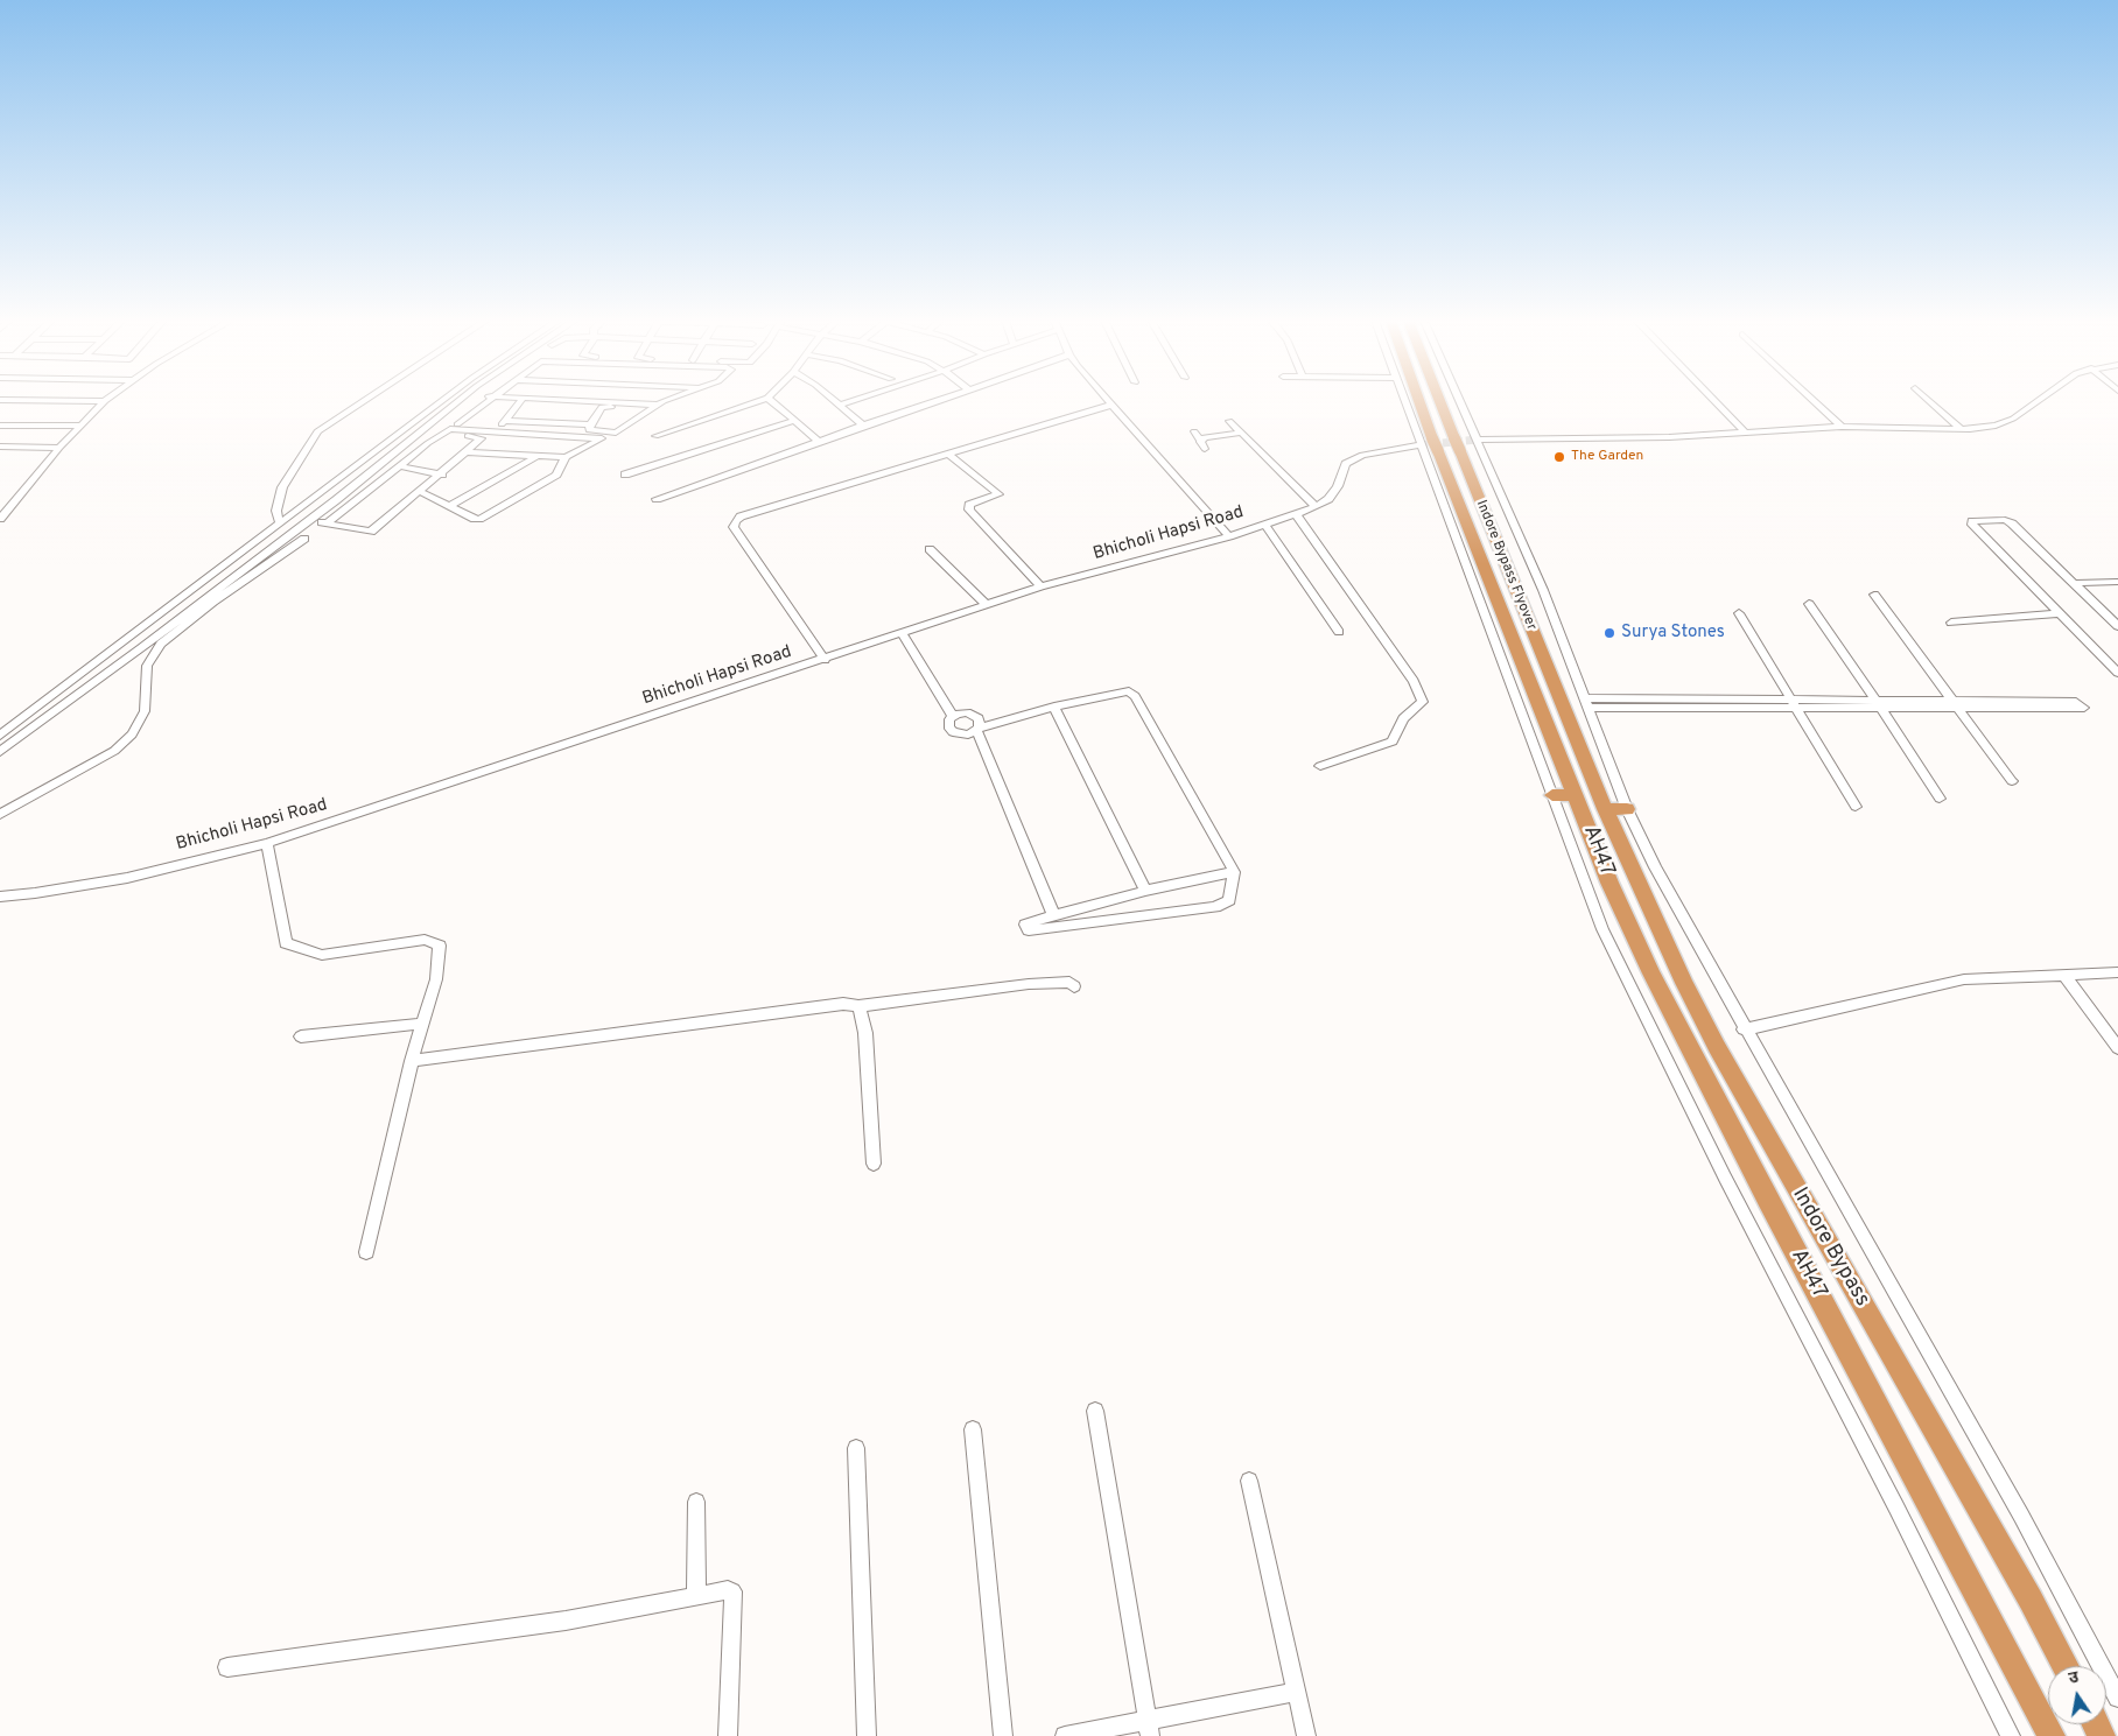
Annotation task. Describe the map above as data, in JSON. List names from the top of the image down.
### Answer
{
  "streets": {
    "highway": ["Indore Bypass Flyover", "AH47", "Indore Bypass"],
    "street": ["Bhicholi Hapsi Road"]
  },
  "crossings": [
    ["Indore Bypass Flyover", "AH47"],
    ["Indore Bypass Flyover", "Indore Bypass"]
  ],
  "places": ["The Garden", "Surya Stones"],
  "north": "top"
}
